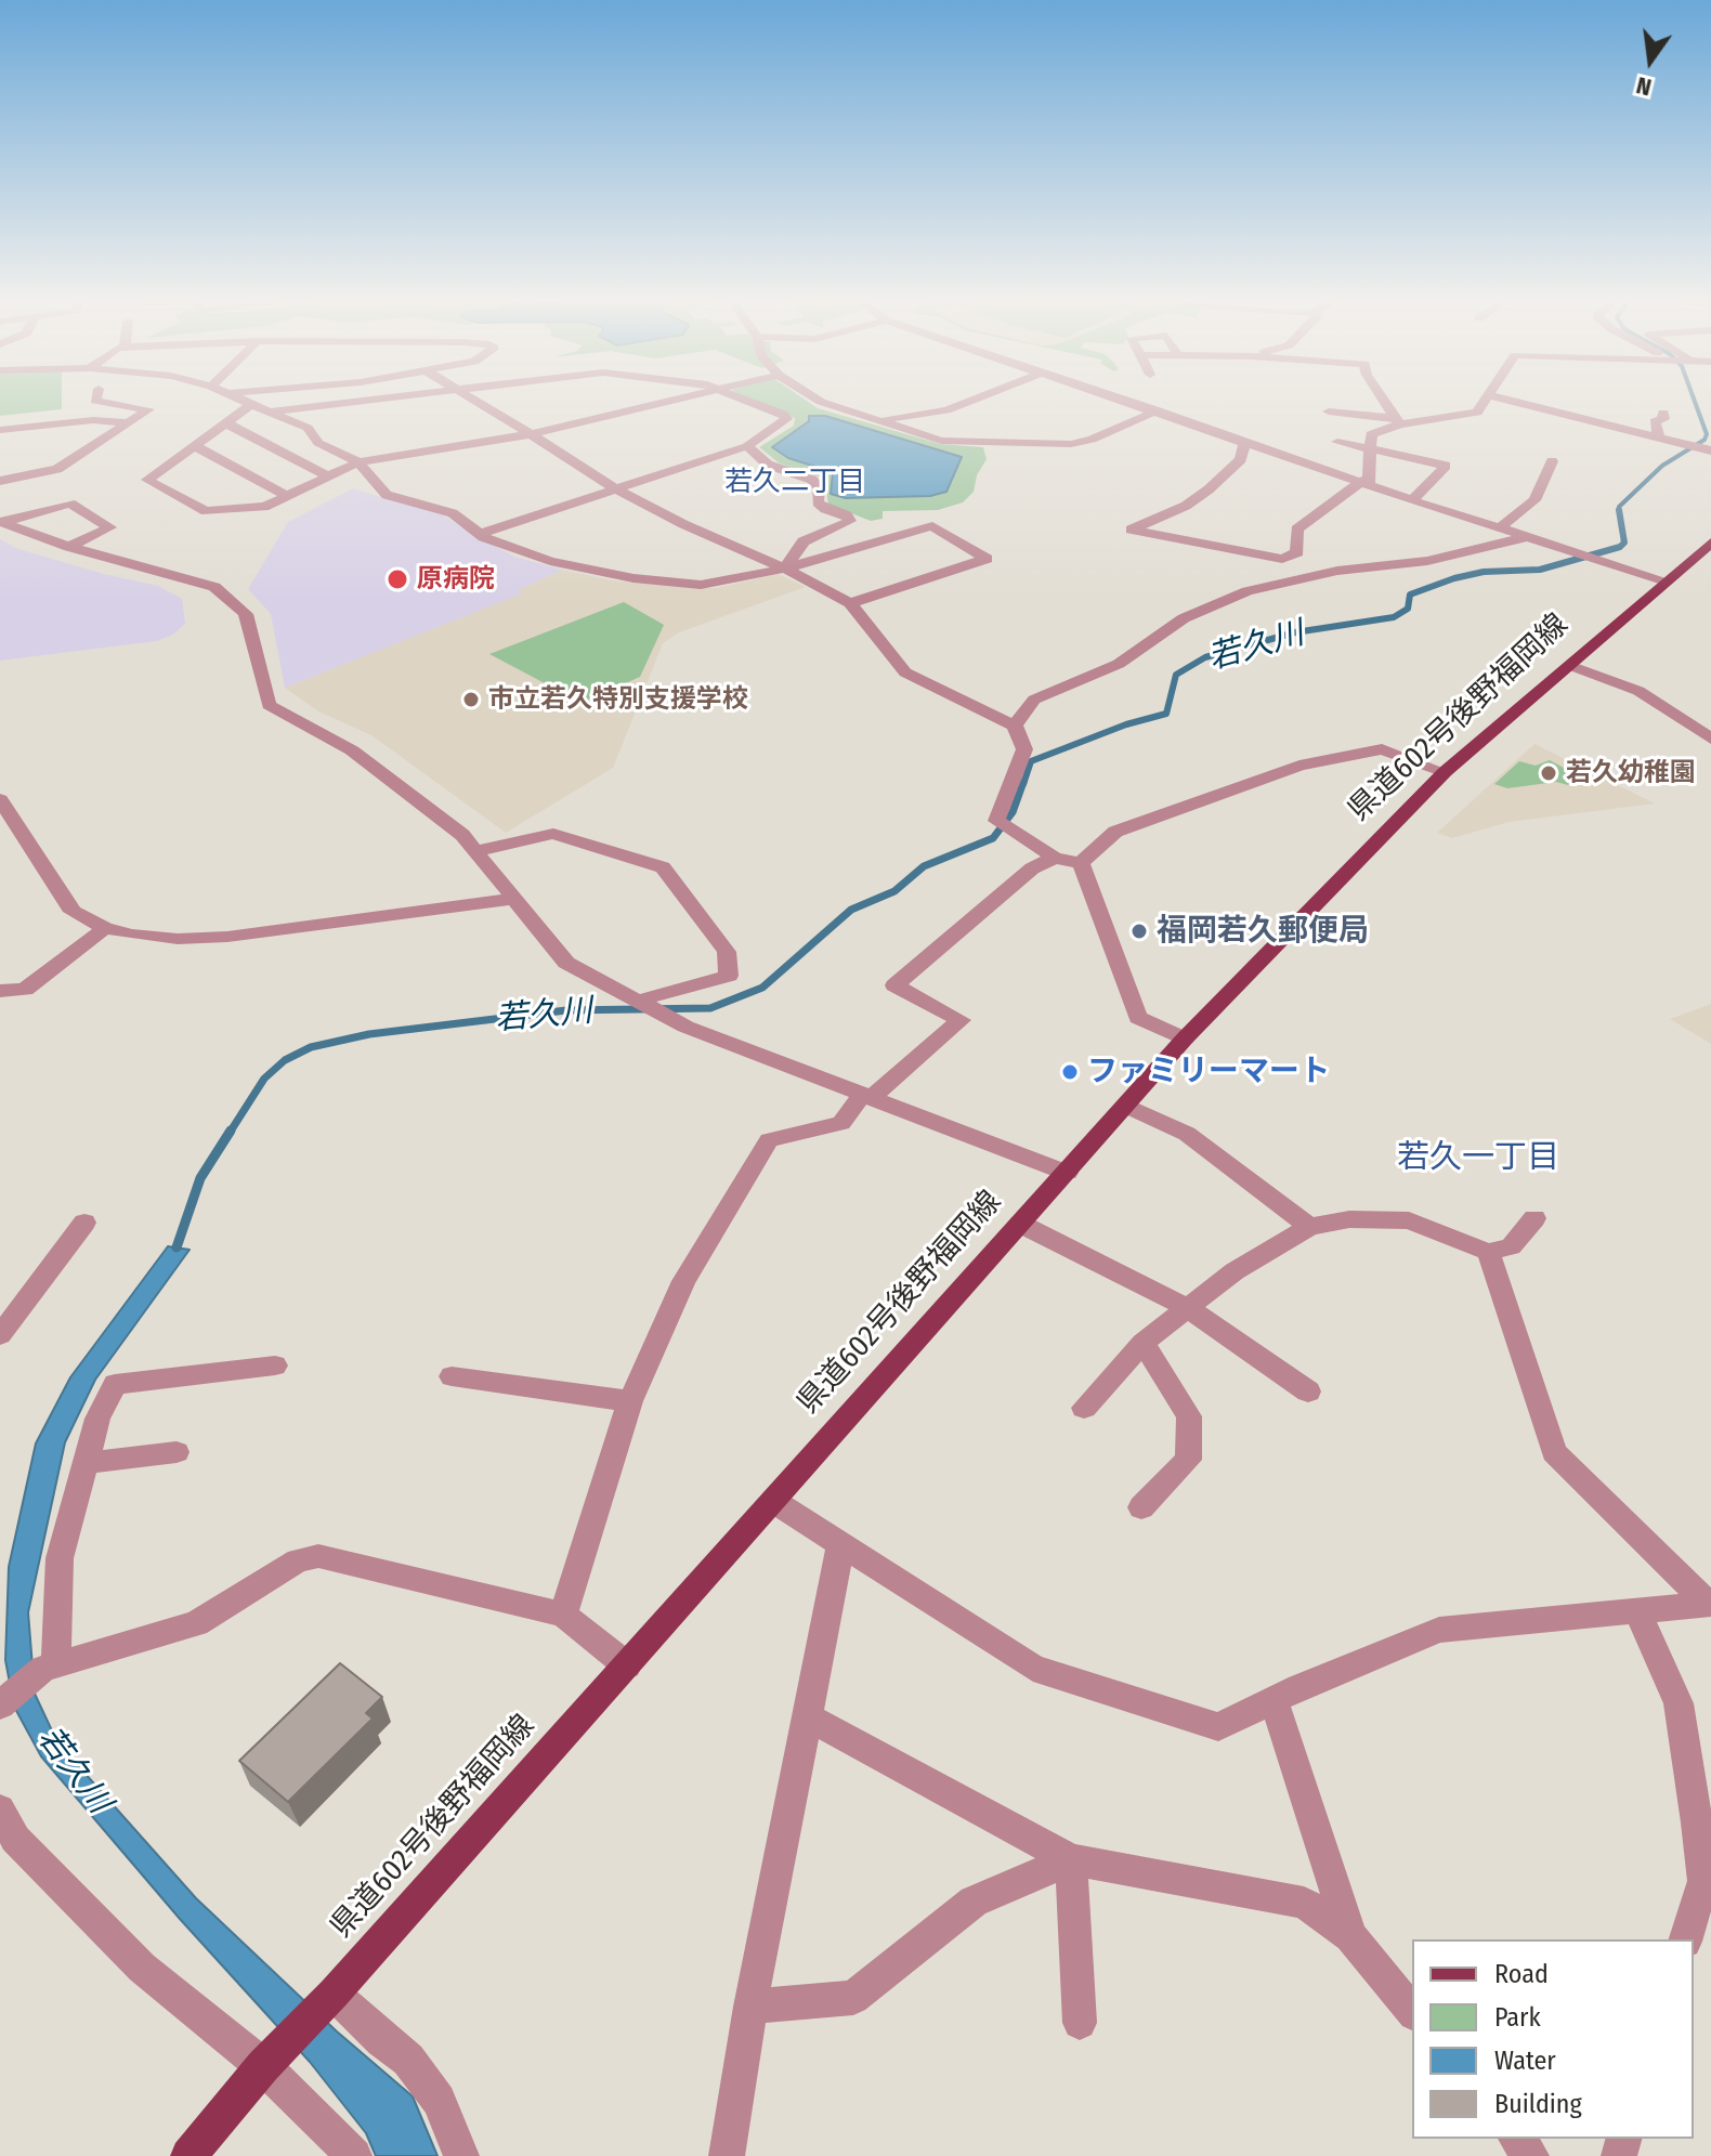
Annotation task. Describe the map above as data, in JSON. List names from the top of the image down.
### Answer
{
  "streets": {
    "main road": ["県道602号後野福岡線"]
  },
  "districts": ["若久二丁目", "若久一丁目"],
  "water": ["若久川"],
  "places": [
    "原病院",
    "市立若久特別支援学校",
    "若久幼稚園",
    "福岡若久郵便局",
    "ファミリーマート"
  ],
  "legend": [
    "Road",
    "Park",
    "Water",
    "Building"
  ],
  "north": "bottom"
}
